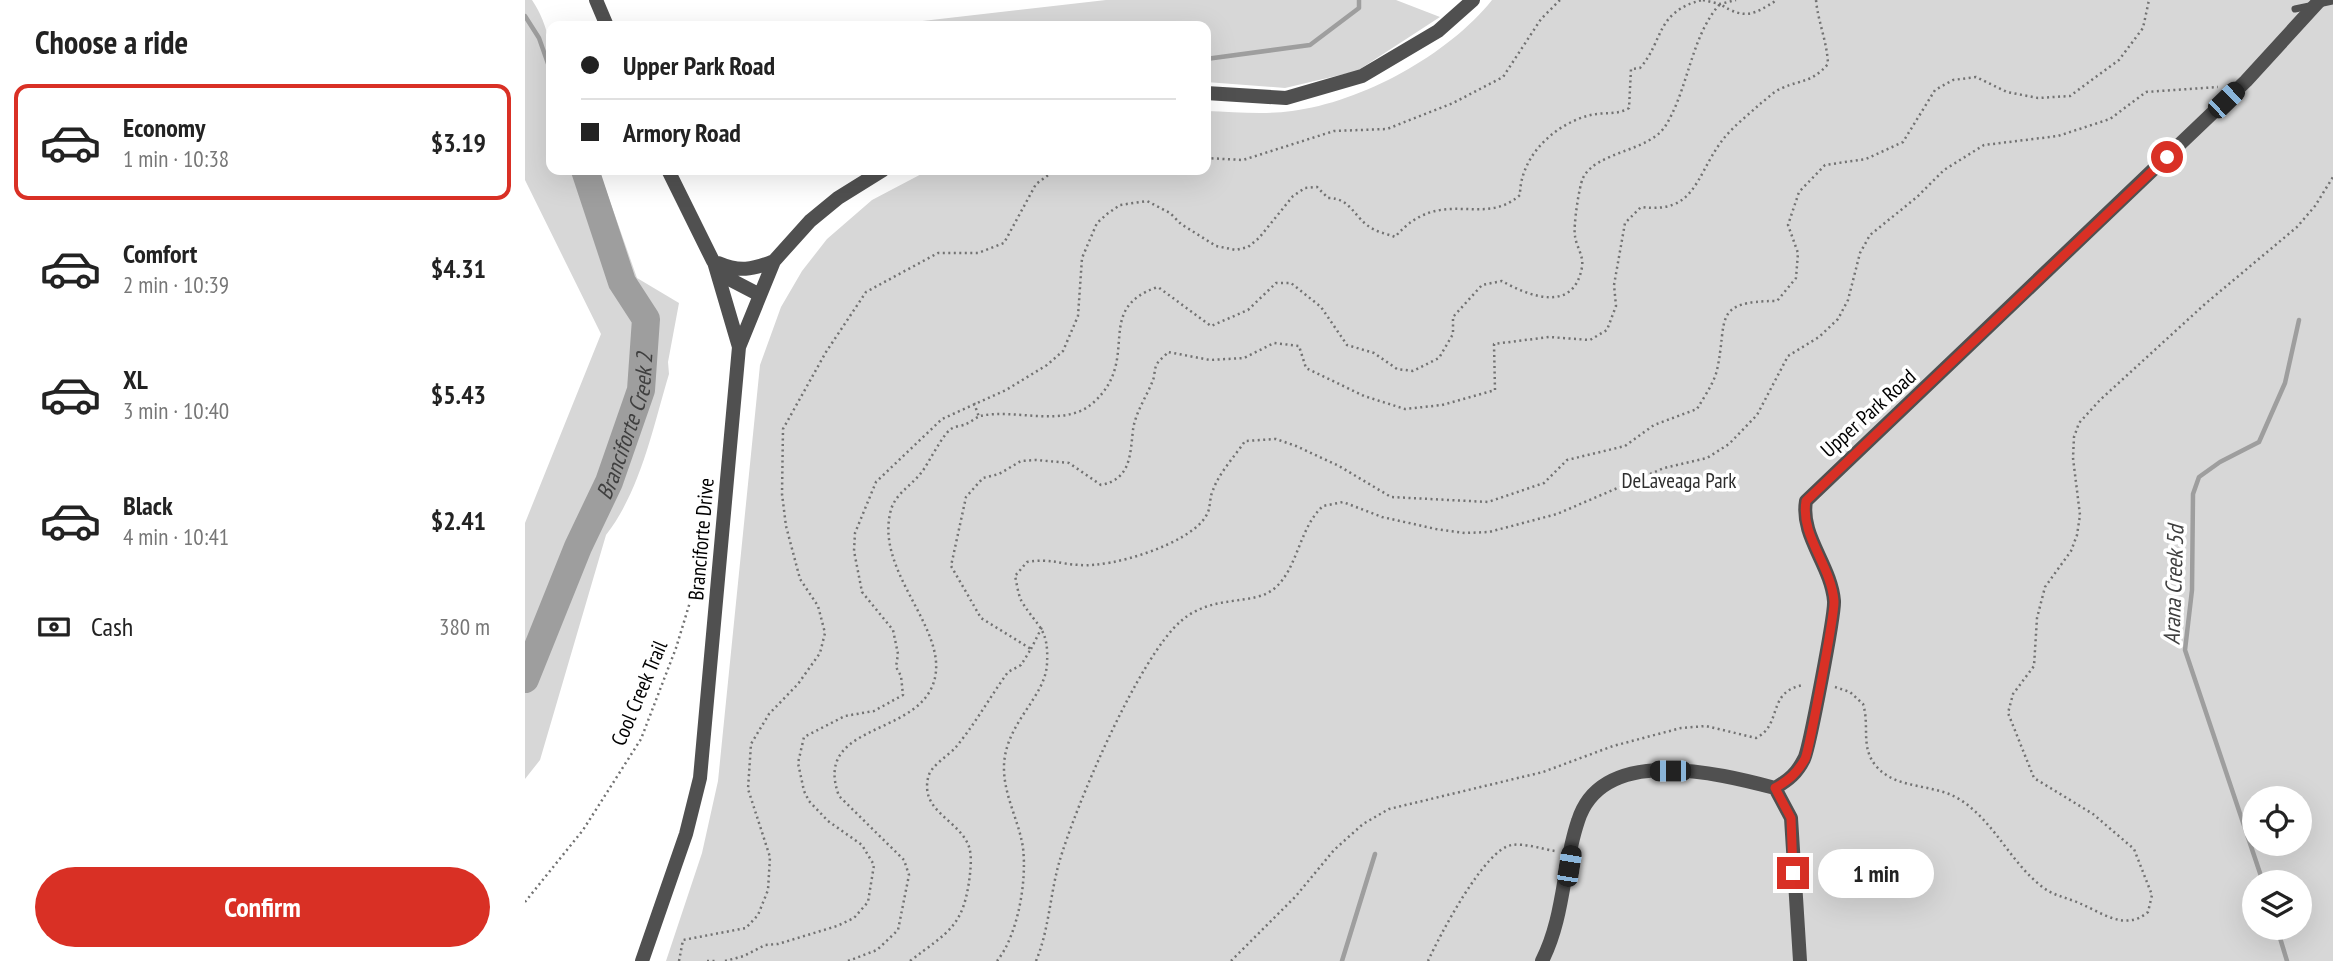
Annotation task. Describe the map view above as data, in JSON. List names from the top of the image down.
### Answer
{
  "streets": {
    "street": ["Upper Park Road", "Branciforte Drive"],
    "path": ["Cool Creek Trail"]
  },
  "crossings": [
    ["Branciforte Drive", "Cool Creek Trail"]
  ],
  "water": ["Branciforte Creek 2", "Arana Creek 5d"],
  "parks": ["DeLaveaga Park"],
  "page": {
    "heading": "Choose a ride",
    "banner": ["Upper Park Road", "Armory Road"],
    "list": [
      {
        "name": "Economy",
        "note": "1 min · 10:38",
        "value": "$3.19"
      },
      {
        "name": "Comfort",
        "note": "2 min · 10:39",
        "value": "$4.31"
      },
      {
        "name": "XL",
        "note": "3 min · 10:40",
        "value": "$5.43"
      },
      {
        "name": "Black",
        "note": "4 min · 10:41",
        "value": "$2.41"
      }
    ],
    "pay": ["Cash", "380 m"],
    "bubble": "1 min",
    "buttons": "Confirm"
  }
}
